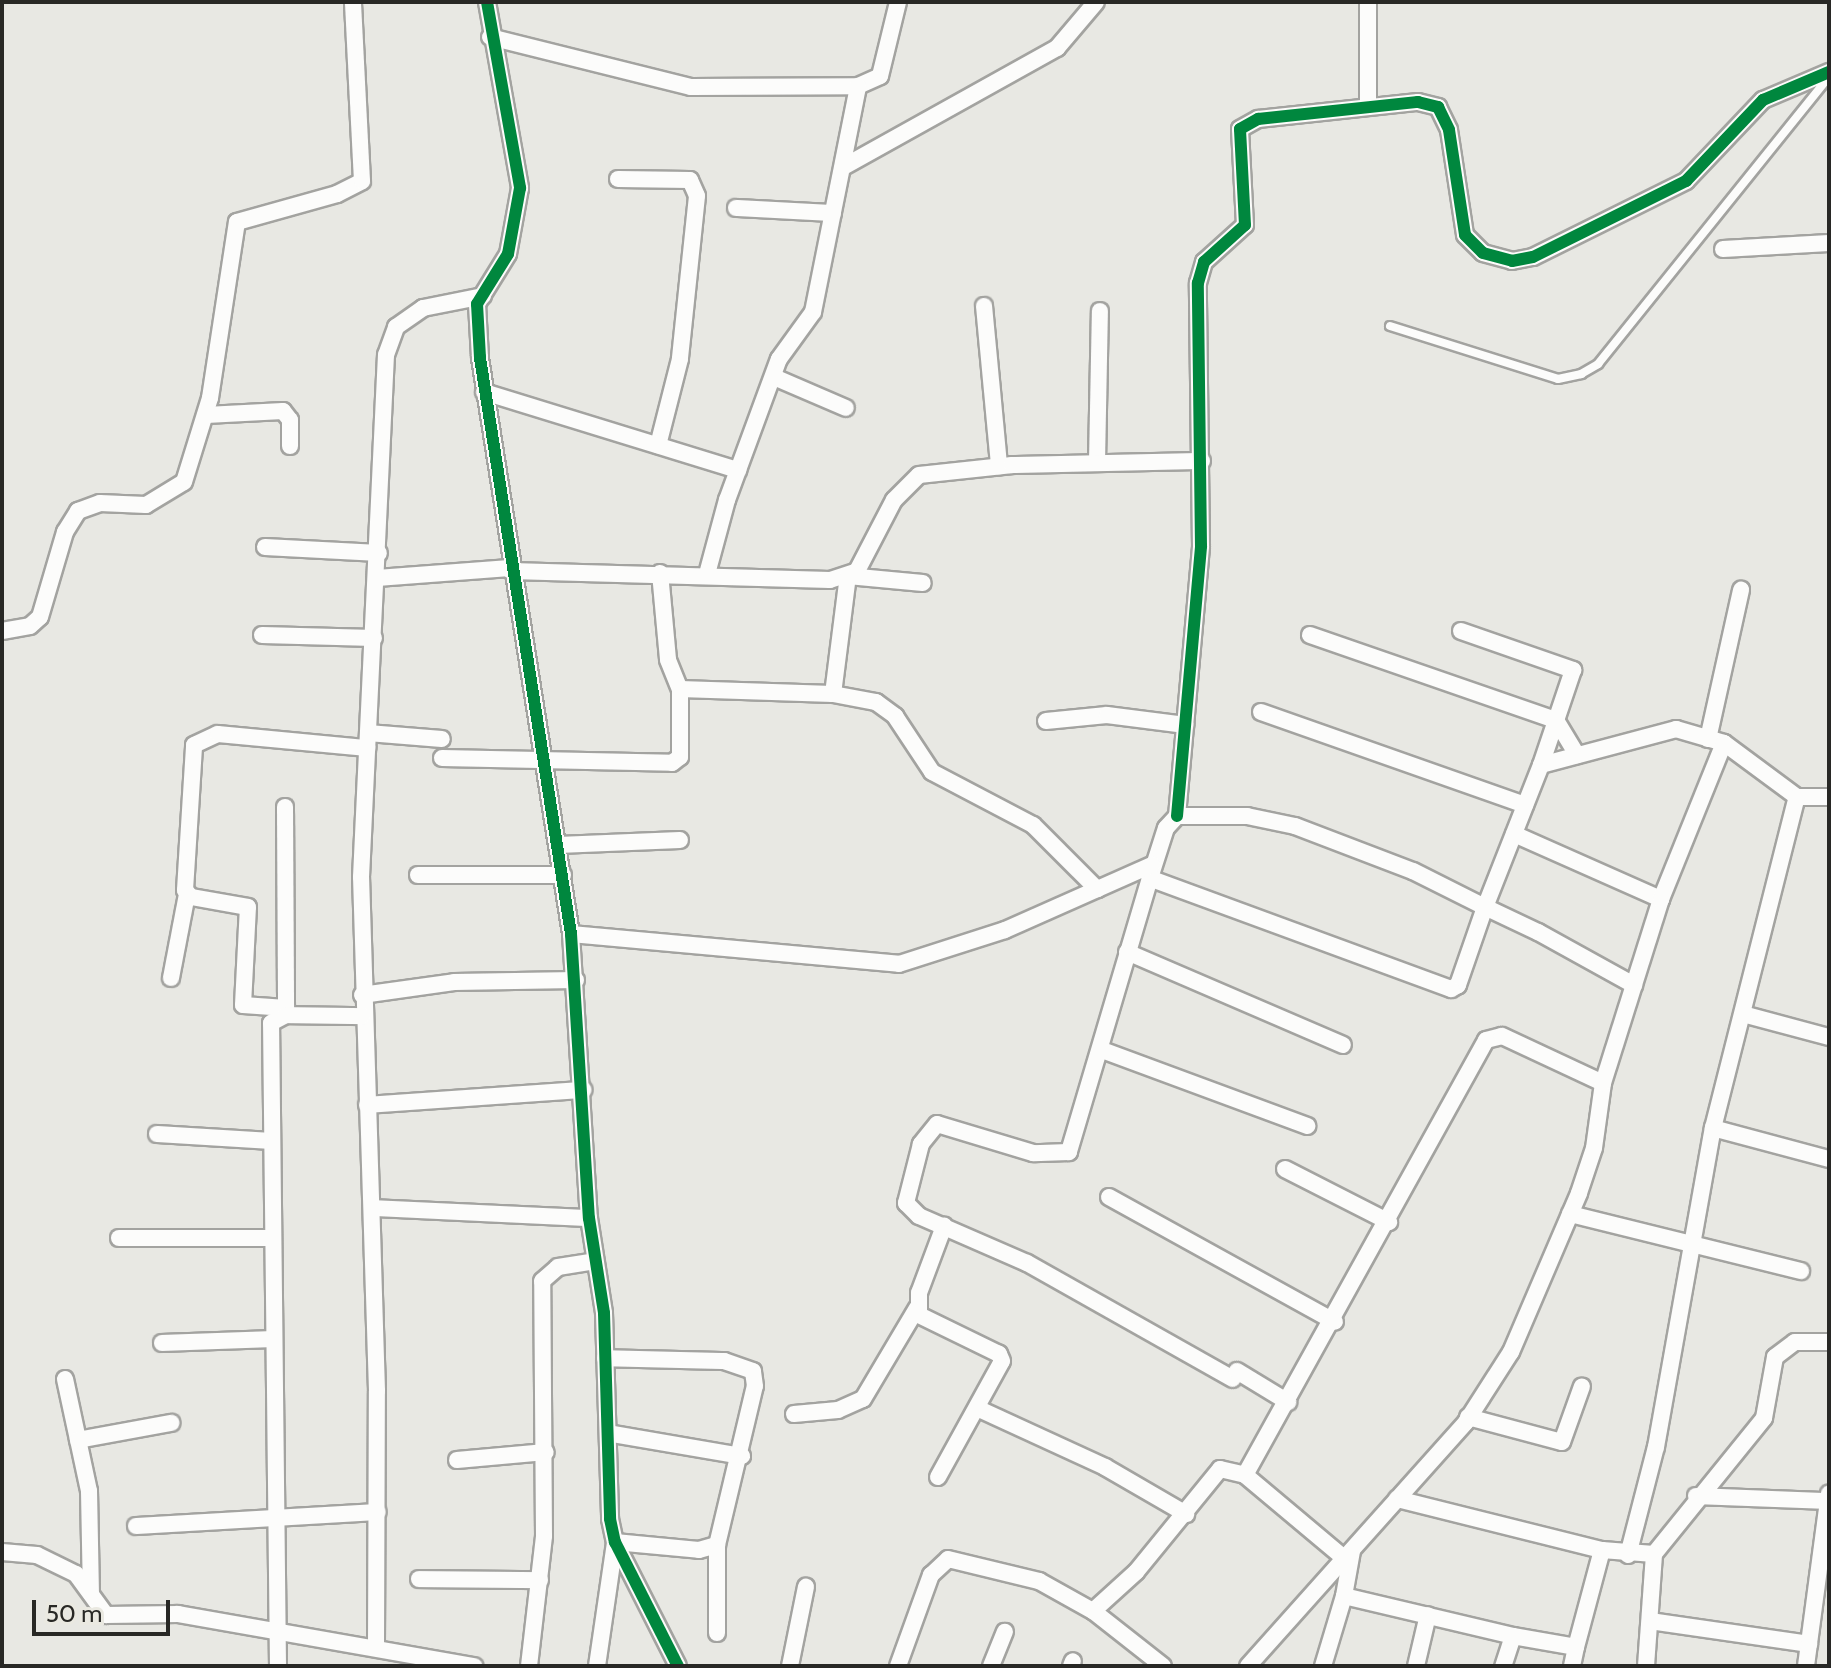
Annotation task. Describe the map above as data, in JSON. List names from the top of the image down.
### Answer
{
  "scale_bar": "50 m"
}
